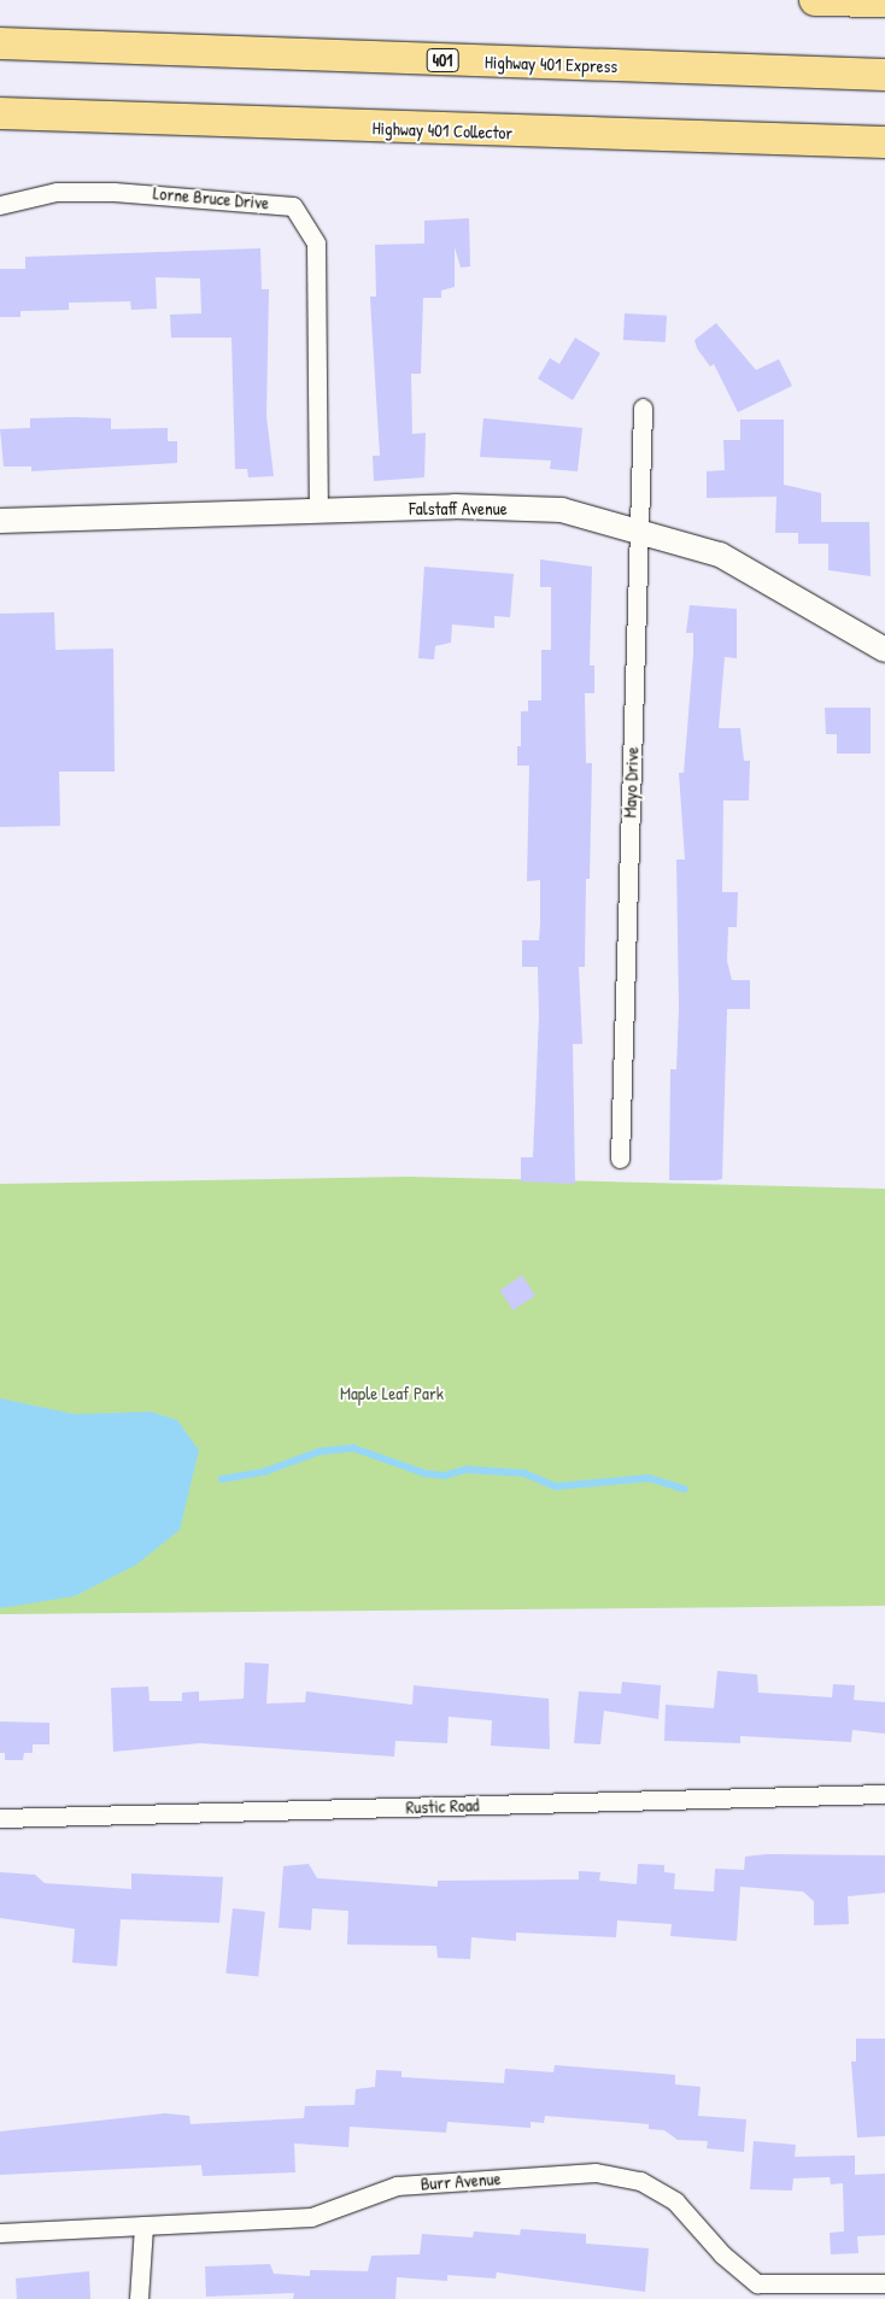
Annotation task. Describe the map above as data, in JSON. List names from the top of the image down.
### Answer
{
  "streets": {
    "highway": ["401", "Highway 401 Express", "Highway 401 Collector"],
    "street": [
      "Lorne Bruce Drive",
      "Falstaff Avenue",
      "Mayo Drive",
      "Rustic Road",
      "Burr Avenue"
    ]
  },
  "crossings": [
    ["Lorne Bruce Drive", "Falstaff Avenue"],
    ["Falstaff Avenue", "Mayo Drive"]
  ],
  "parks": ["Maple Leaf Park"]
}
